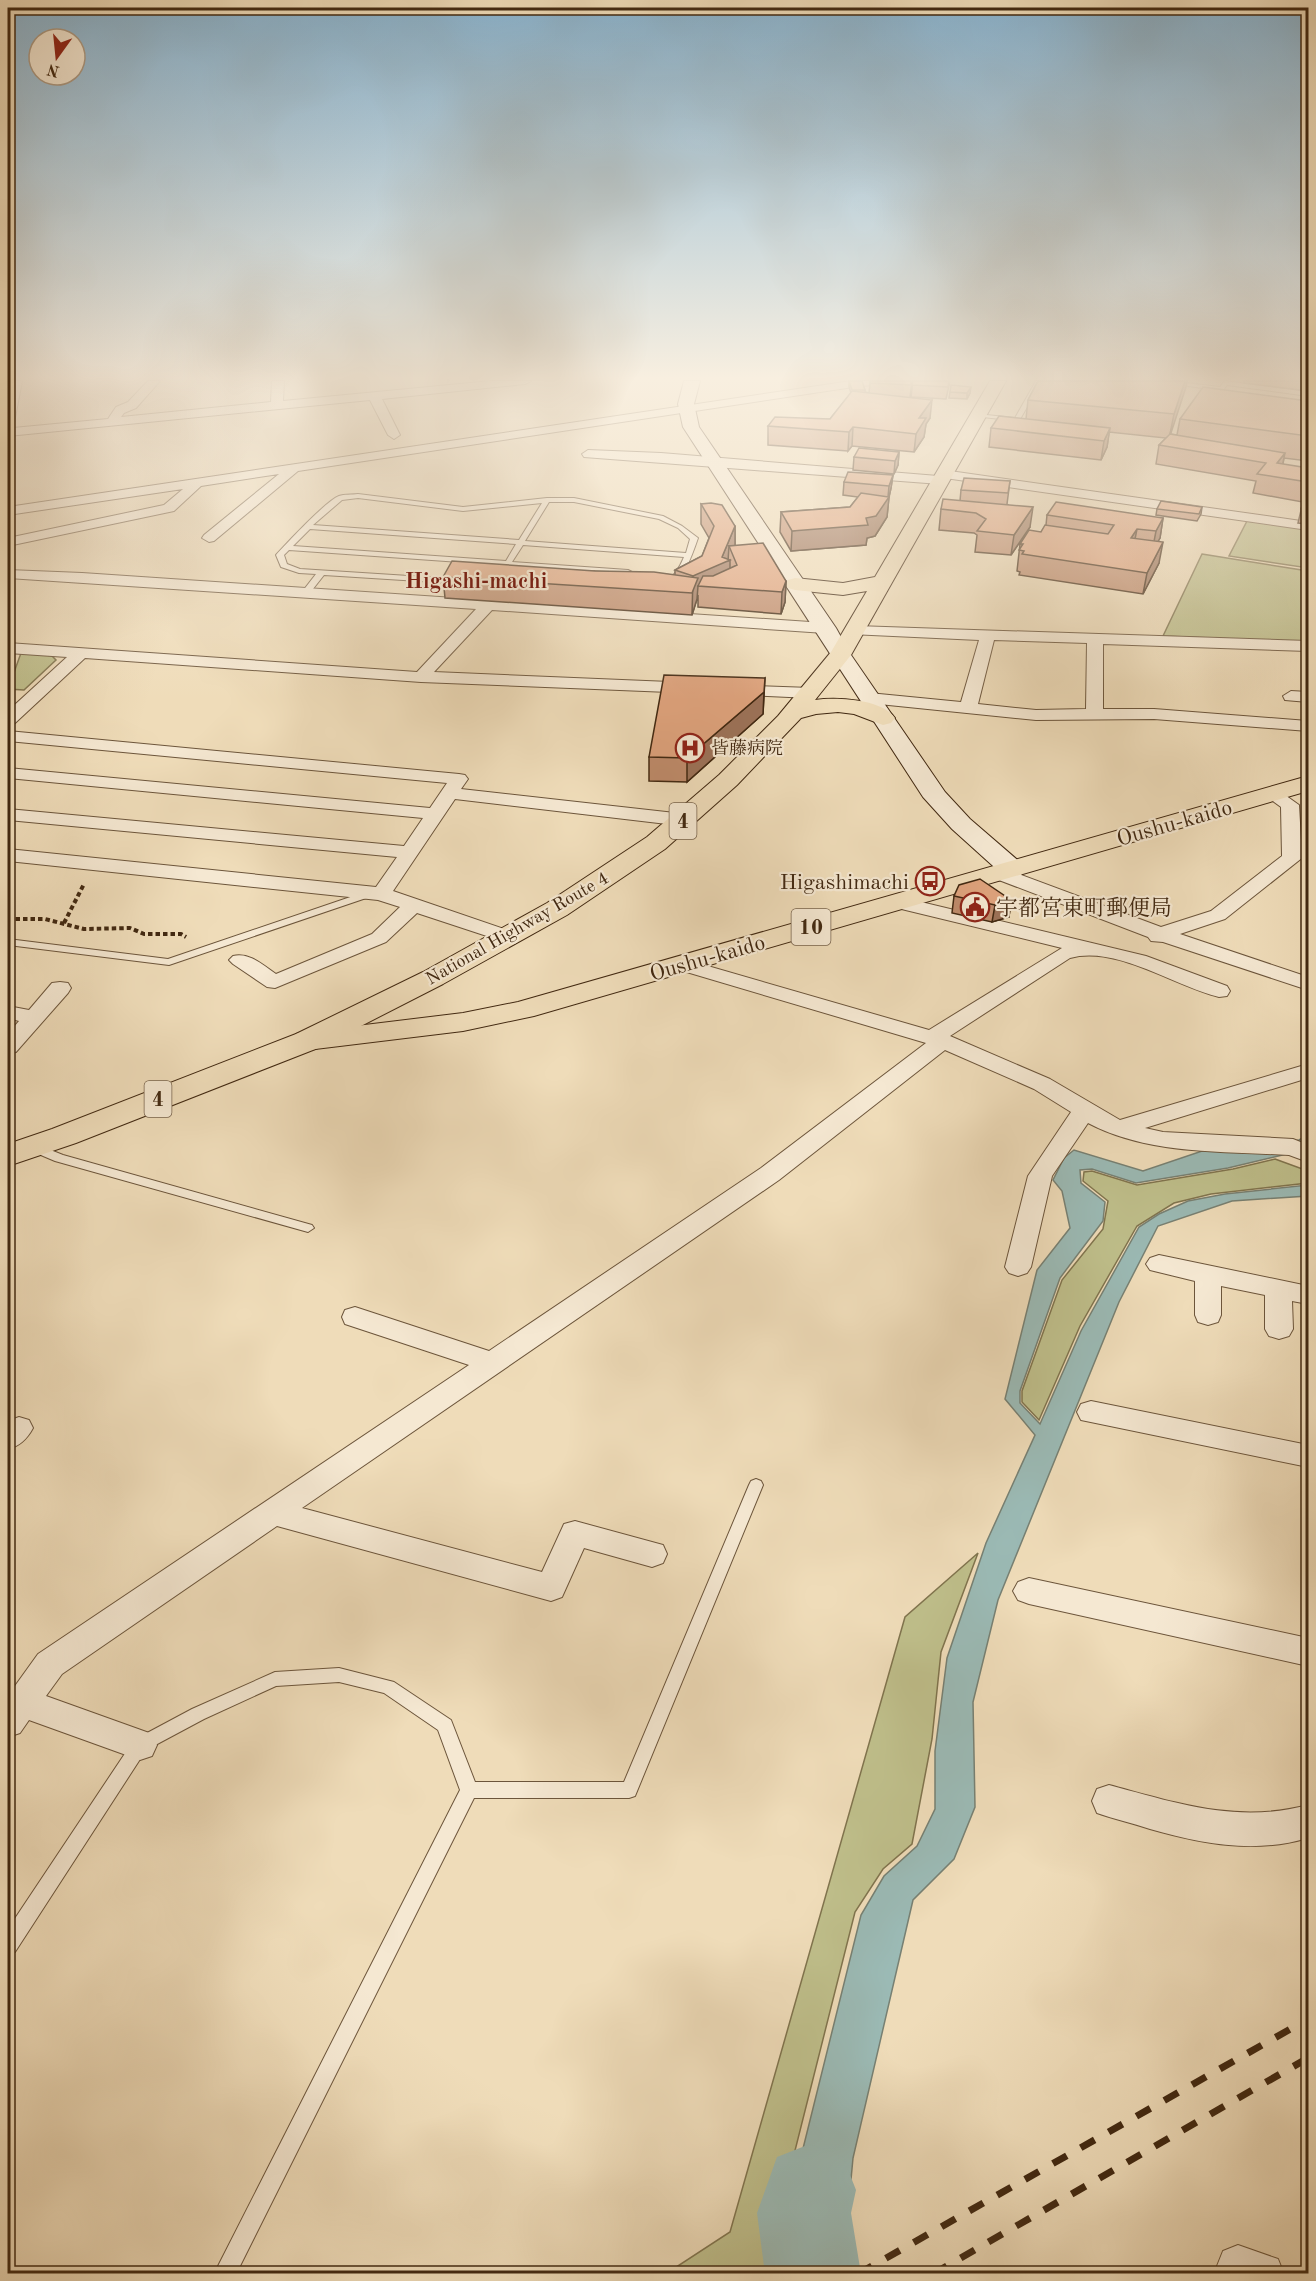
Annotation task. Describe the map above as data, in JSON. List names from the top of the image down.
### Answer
{
  "streets": {
    "main road": [
      "4",
      "Oushu-kaido",
      "10",
      "National Highway Route 4"
    ]
  },
  "crossings": [
    ["4", "Oushu-kaido"],
    ["4", "National Highway Route 4"],
    ["Oushu-kaido", "National Highway Route 4"]
  ],
  "districts": ["Higashi-machi"],
  "places": {
    "hospital": ["皆藤病院"],
    "bus stop": ["Higashimachi"],
    "public building": ["宇都宮東町郵便局"]
  },
  "north": "bottom"
}
